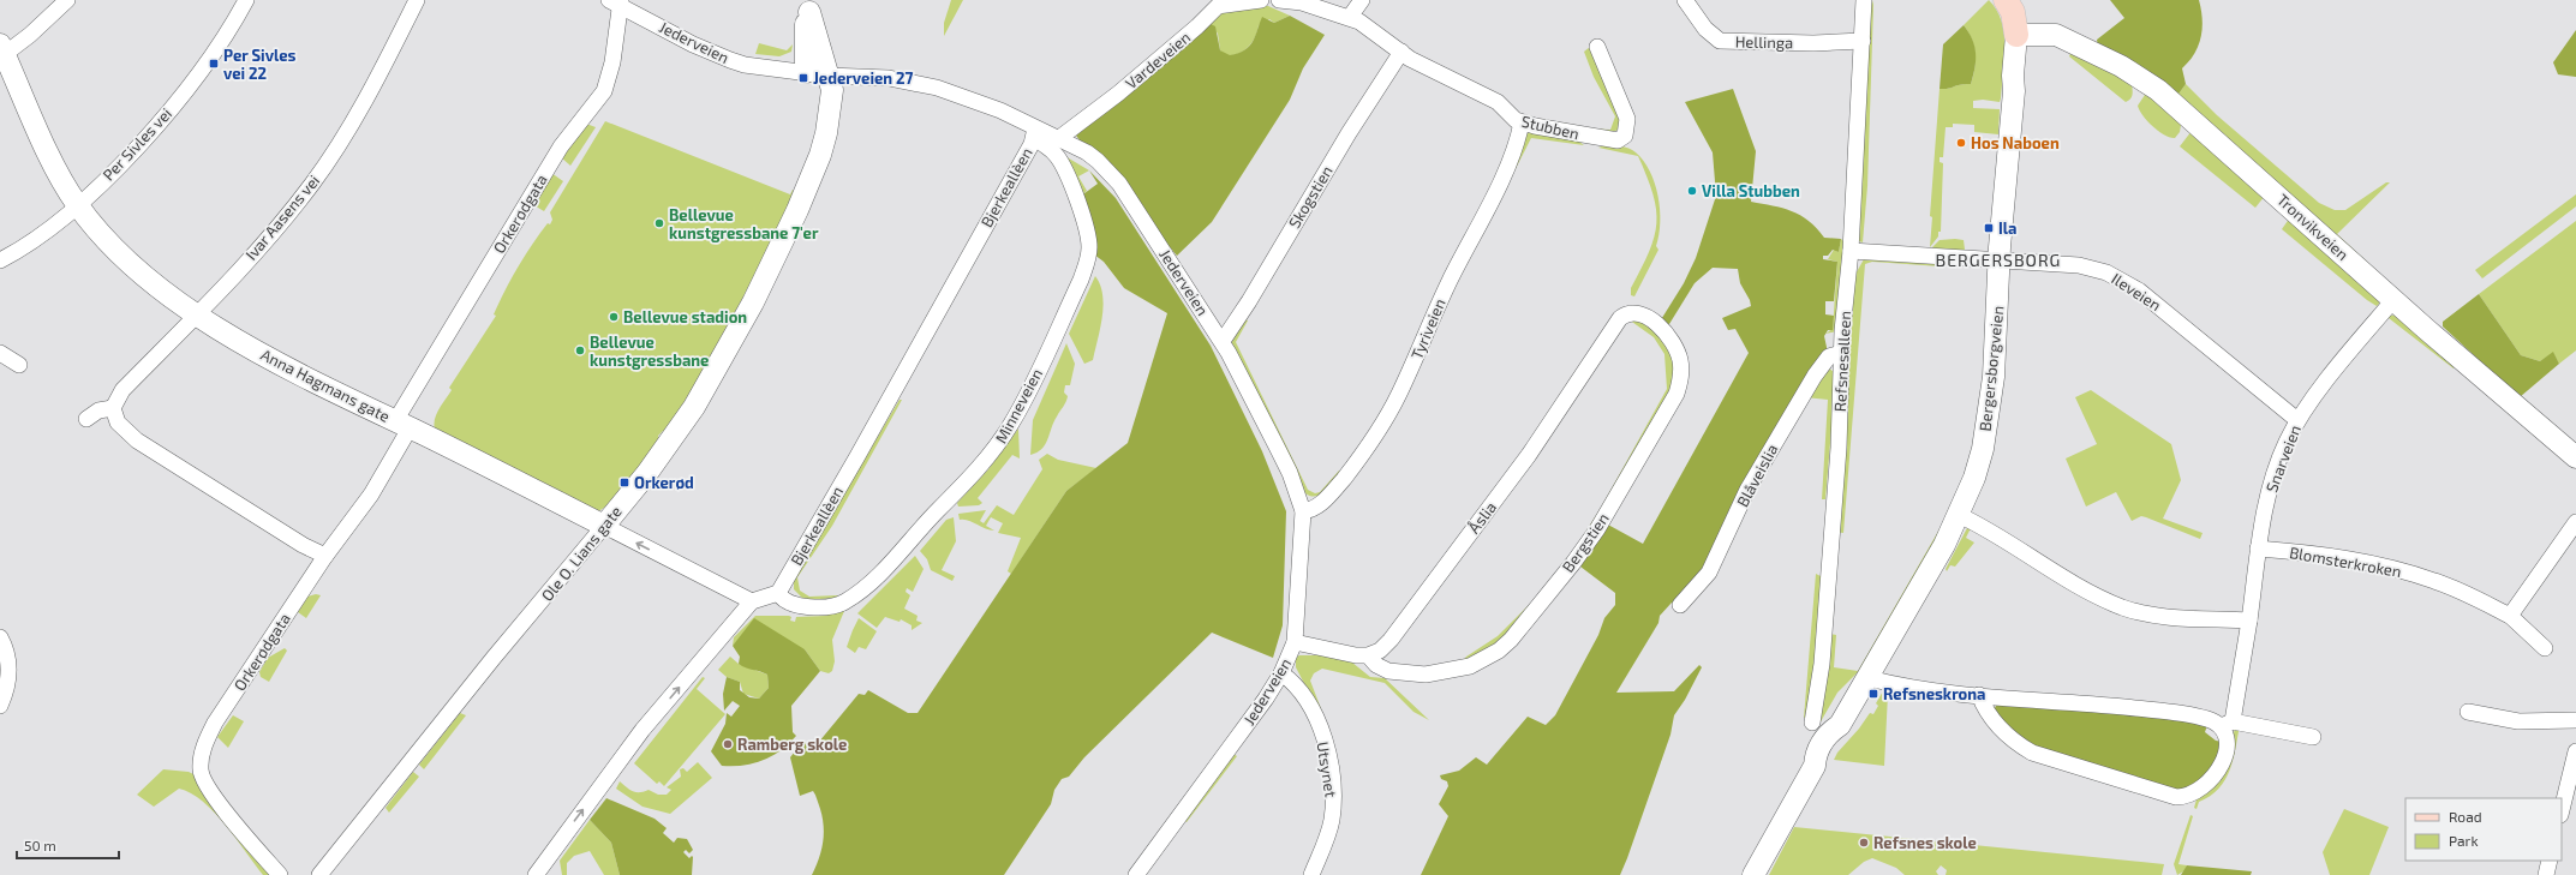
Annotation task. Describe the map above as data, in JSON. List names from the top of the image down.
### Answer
{
  "streets": {
    "street": [
      "Jederveien",
      "Hellinga",
      "Vardeveien",
      "Stubben",
      "Per Sivles vei",
      "Bjerkeallèen",
      "Skogstien",
      "Orkerødgata",
      "Ivar Aasens vei",
      "Tronvikveien",
      "Ileveien",
      "Tyriveien",
      "Refsnesalleen",
      "Bergersborgveien",
      "Anna Hagmans gate",
      "Minneveien",
      "Snarveien",
      "Blåveislia",
      "Åslia",
      "Bergstien",
      "Ole O. Lians gate",
      "Blomsterkroken",
      "Utsynet"
    ]
  },
  "crossings": [
    ["Jederveien", "Vardeveien"],
    ["Jederveien", "Bjerkeallèen"],
    ["Jederveien", "Skogstien"],
    ["Jederveien", "Orkerødgata"],
    ["Jederveien", "Tyriveien"],
    ["Jederveien", "Minneveien"],
    ["Jederveien", "Ole O. Lians gate"],
    ["Jederveien", "Utsynet"],
    ["Hellinga", "Refsnesalleen"],
    ["Stubben", "Skogstien"],
    ["Stubben", "Tyriveien"],
    ["Per Sivles vei", "Anna Hagmans gate"],
    ["Bjerkeallèen", "Minneveien"],
    ["Orkerødgata", "Anna Hagmans gate"],
    ["Ivar Aasens vei", "Anna Hagmans gate"],
    ["Tronvikveien", "Bergersborgveien"],
    ["Tronvikveien", "Snarveien"],
    ["Ileveien", "Refsnesalleen"],
    ["Ileveien", "Bergersborgveien"],
    ["Ileveien", "Snarveien"],
    ["Refsnesalleen", "Blåveislia"],
    ["Anna Hagmans gate", "Ole O. Lians gate"],
    ["Snarveien", "Blomsterkroken"],
    ["Åslia", "Bergstien"]
  ],
  "districts": ["BERGERSBORG"],
  "places": {
    "transit": [
      "Per Sivles vei 22",
      "Jederveien 27",
      "Ila",
      "Orkerød",
      "Refsneskrona"
    ],
    "other": [
      "Hos Naboen",
      "Villa Stubben",
      "Bellevue kunstgressbane 7'er",
      "Bellevue stadion",
      "Bellevue kunstgressbane",
      "Ramberg skole",
      "Refsnes skole"
    ]
  },
  "legend": ["Road", "Park"],
  "scale_bar": "50 m"
}
